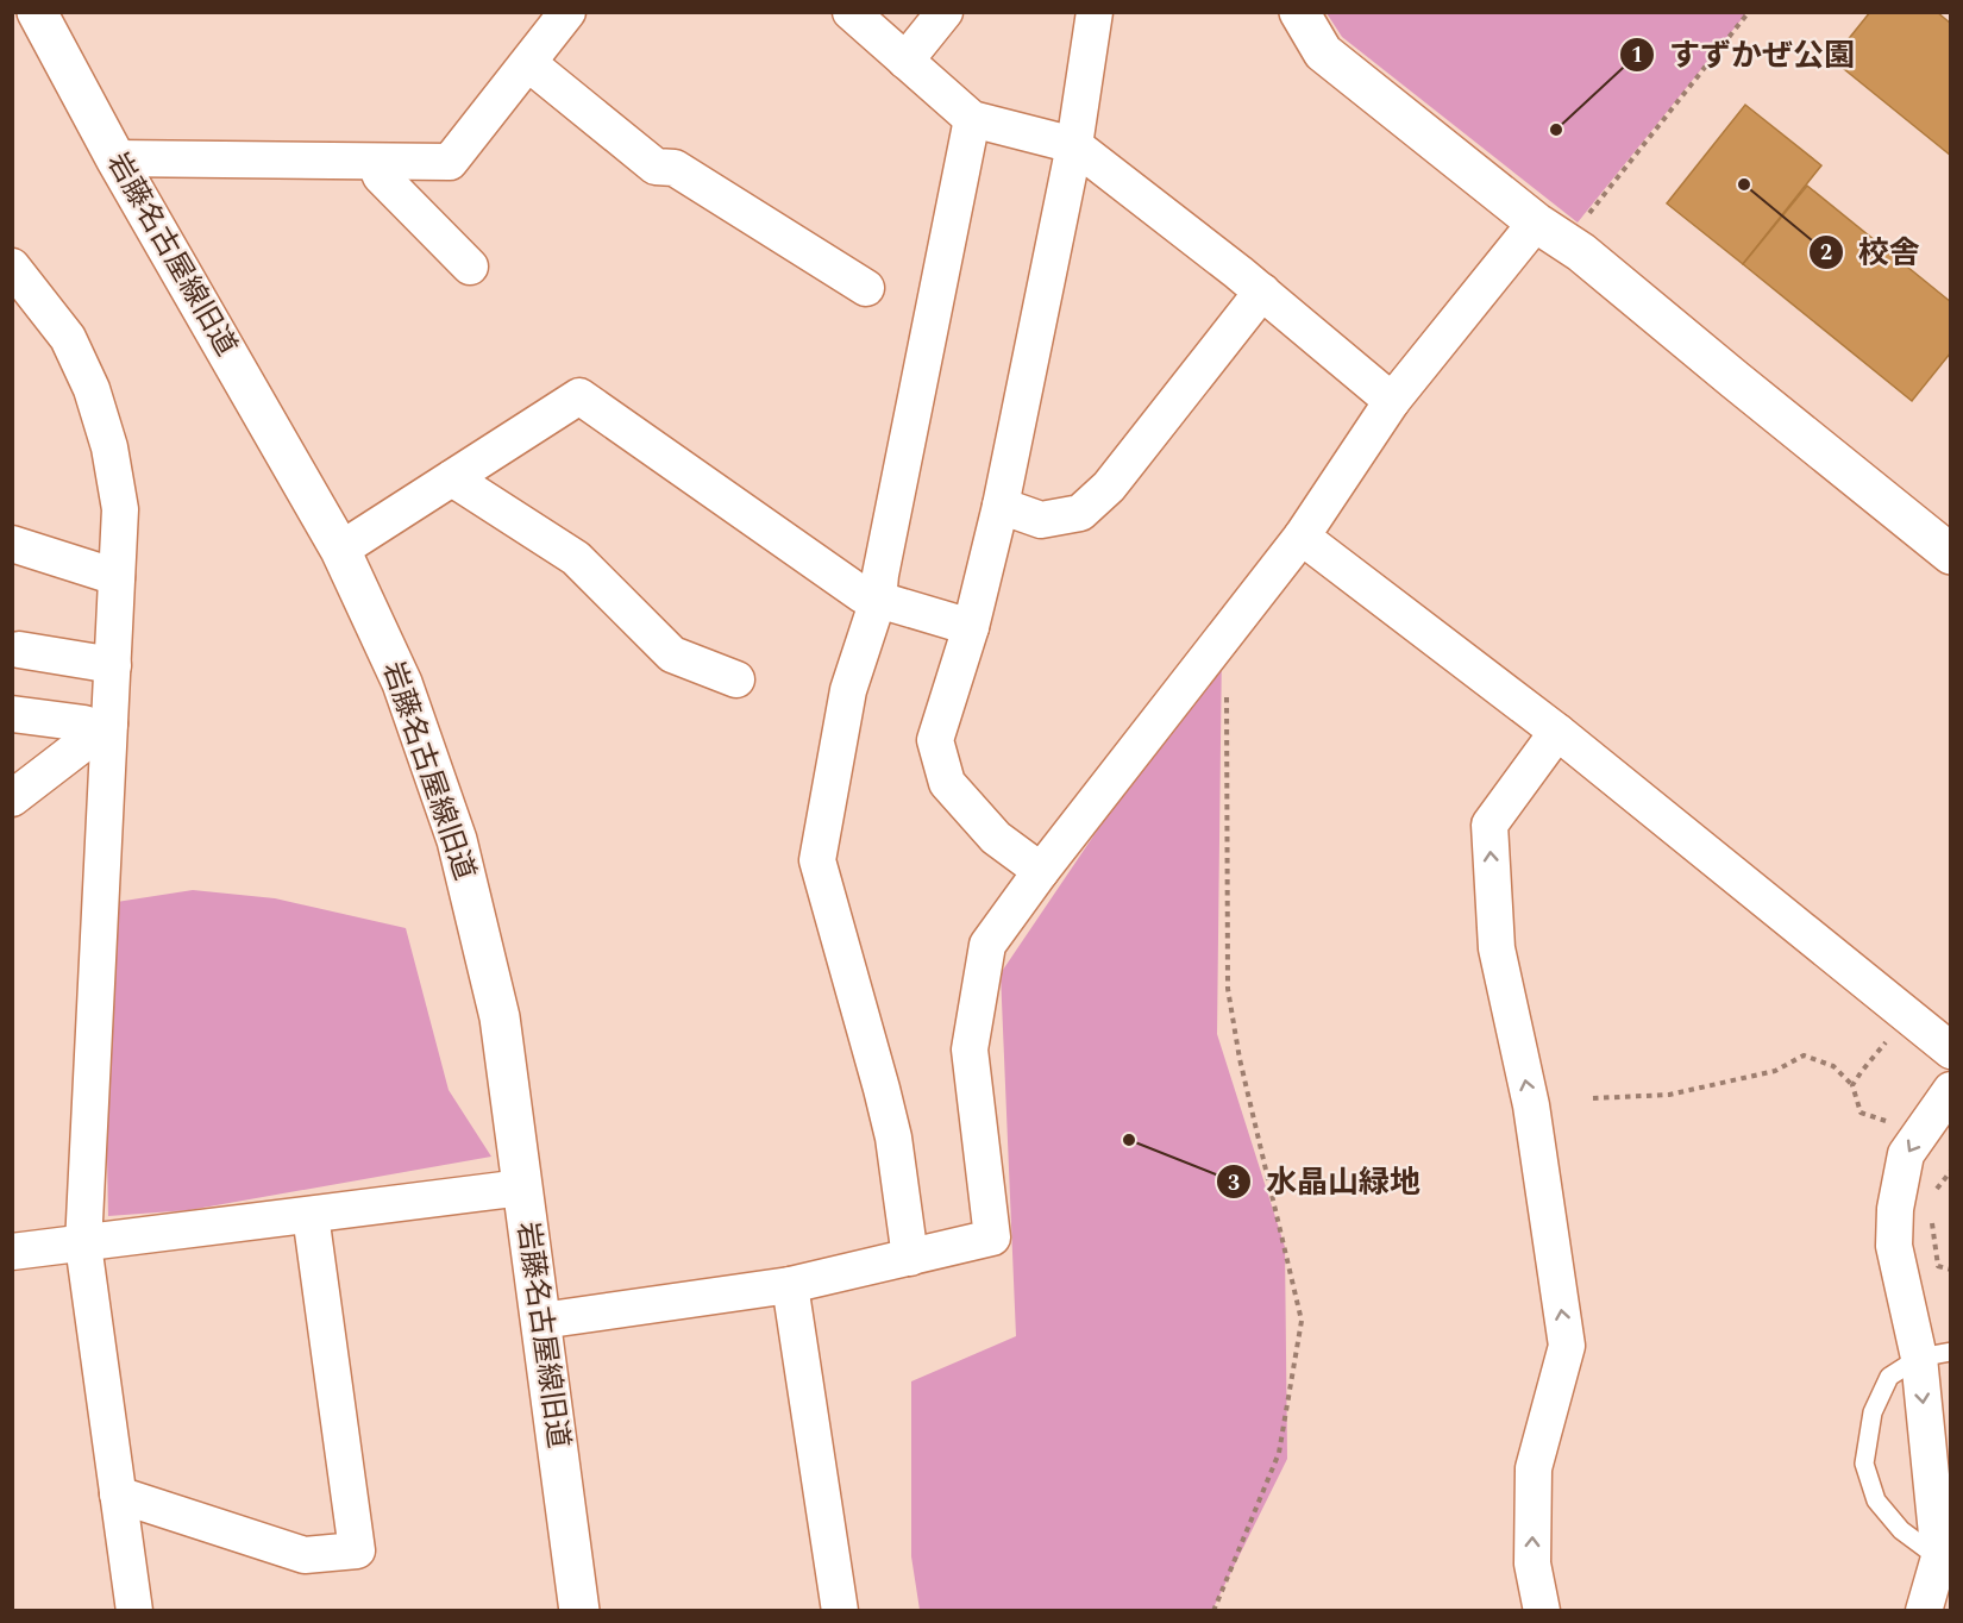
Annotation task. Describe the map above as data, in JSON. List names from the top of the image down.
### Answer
{
  "streets": {
    "street": ["岩藤名古屋線旧道"]
  },
  "places": ["すずかぜ公園", "校舎", "水晶山緑地"]
}
